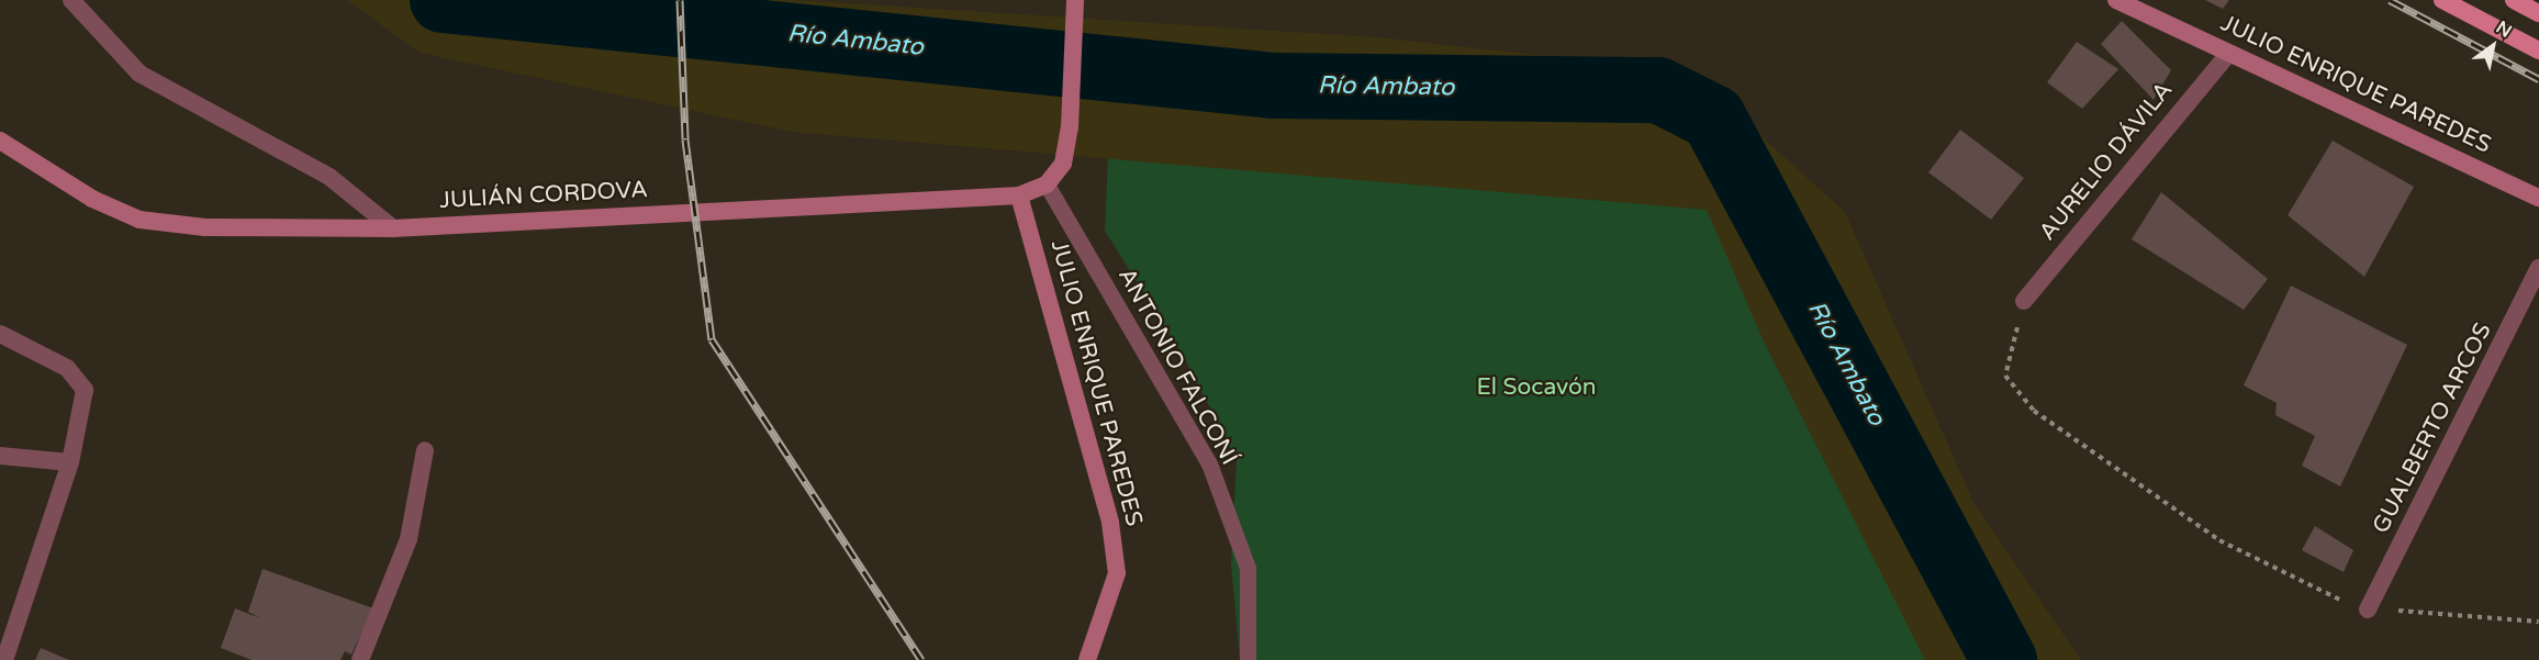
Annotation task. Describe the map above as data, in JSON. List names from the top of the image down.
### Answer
{
  "streets": {
    "main road": ["JULIO ENRIQUE PAREDES", "JULIÁN CORDOVA"],
    "street": ["AURELIO DÁVILA", "GUALBERTO ARCOS"],
    "lane": ["ANTONIO FALCONÍ"]
  },
  "crossings": [
    ["JULIO ENRIQUE PAREDES", "AURELIO DÁVILA"],
    ["JULIO ENRIQUE PAREDES", "JULIÁN CORDOVA"],
    ["JULIÁN CORDOVA", "ANTONIO FALCONÍ"]
  ],
  "water": ["Río Ambato"],
  "parks": ["El Socavón"],
  "north": "top right"
}
